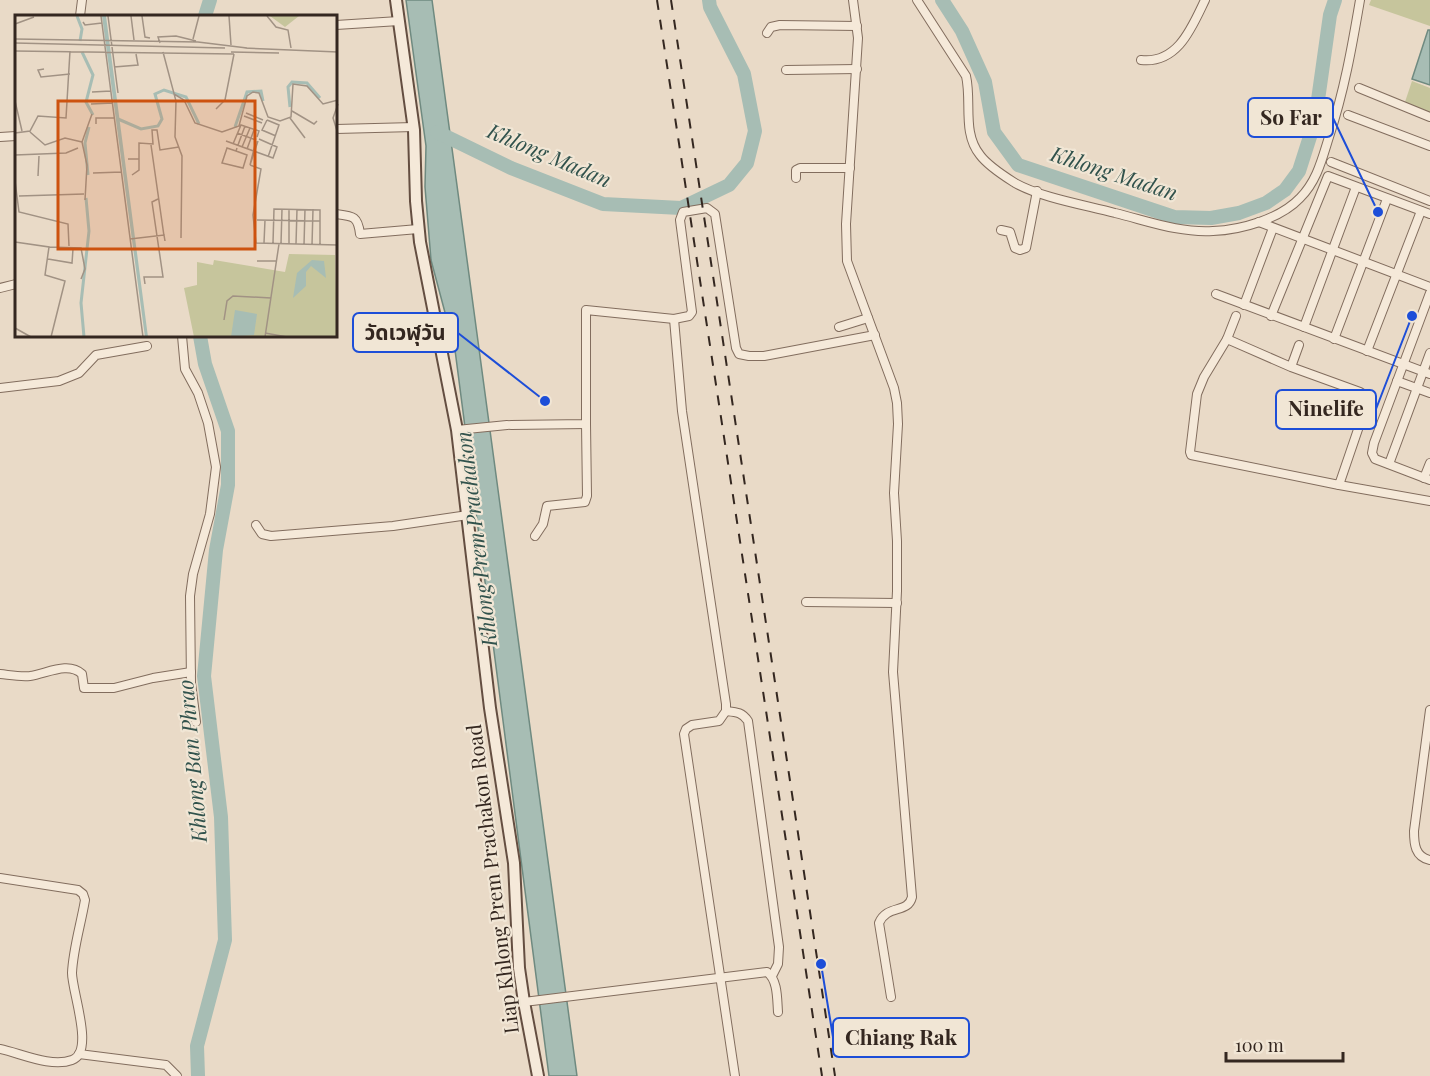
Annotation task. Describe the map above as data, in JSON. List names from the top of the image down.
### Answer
{
  "streets": {
    "street": ["Liap Khlong Prem Prachakon Road"]
  },
  "water": ["Khlong Madan", "Khlong Prem Prachakon", "Khlong Ban Phrao"],
  "places": [
    "So Far",
    "Ninelife",
    "วัดเวฬุวัน",
    "Chiang Rak"
  ],
  "scale_bar": "100 m"
}
